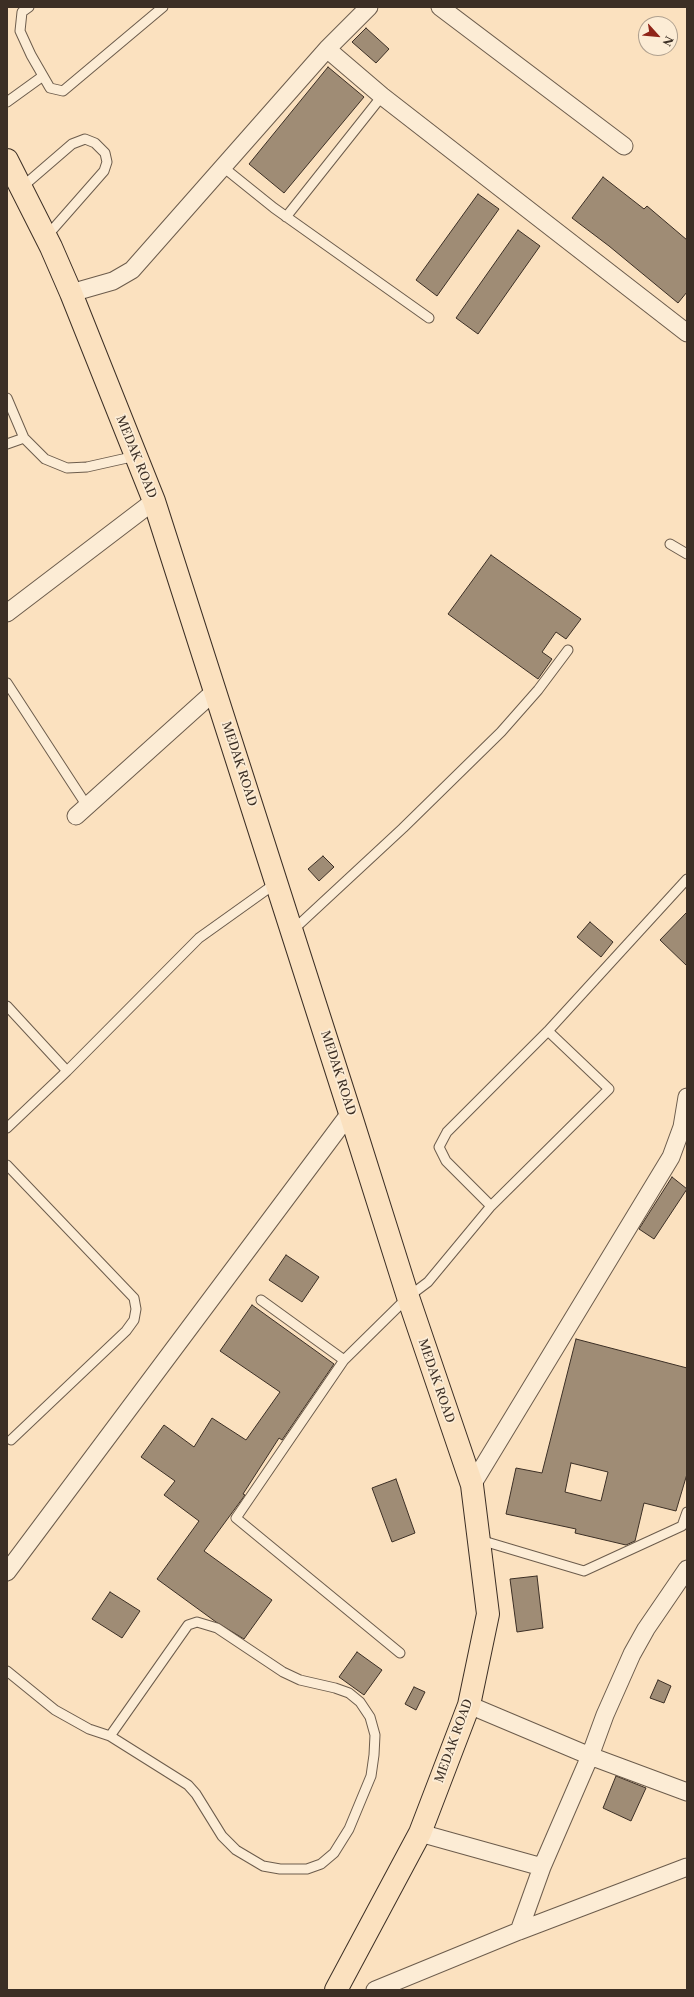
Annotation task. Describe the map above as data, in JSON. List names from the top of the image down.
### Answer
{
  "streets": {
    "main road": ["MEDAK ROAD"]
  },
  "north": "bottom right"
}
